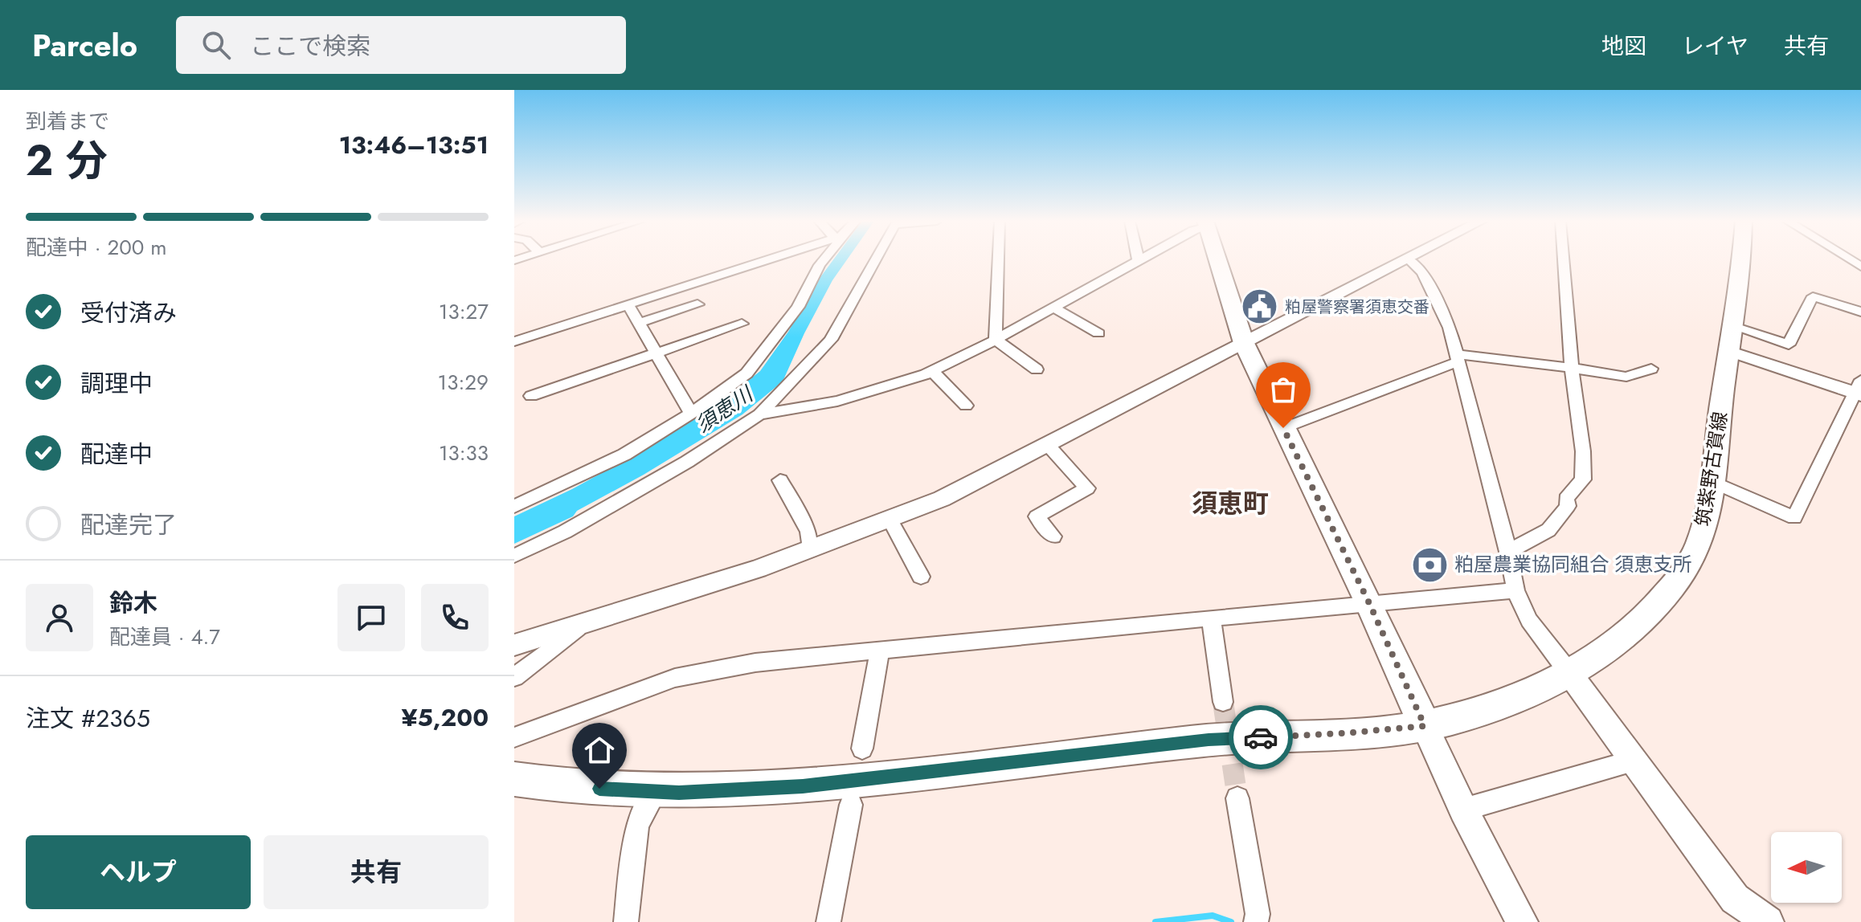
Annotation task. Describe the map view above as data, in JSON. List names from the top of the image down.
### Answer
{
  "streets": {
    "main road": ["筑紫野古賀線"]
  },
  "districts": ["須恵町"],
  "water": ["須恵川"],
  "places": {
    "public building": ["粕屋警察署須恵交番"],
    "bank": ["粕屋農業協同組合 須恵支所"]
  },
  "north": "left",
  "page": {
    "header": "Parcelo",
    "search": "ここで検索",
    "nav": ["地図", "レイヤ", "共有"],
    "heading": ["2 分", "到着まで", "13:46–13:51"],
    "panel": [
      "鈴木",
      "配達員 · 4.7",
      "注文 #2365",
      "¥5,200"
    ],
    "bar": "配達中 · 200 m",
    "list": [
      ["受付済み", "13:27"],
      ["調理中", "13:29"],
      ["配達中", "13:33"],
      "配達完了"
    ],
    "buttons": ["ヘルプ", "共有"]
  }
}
